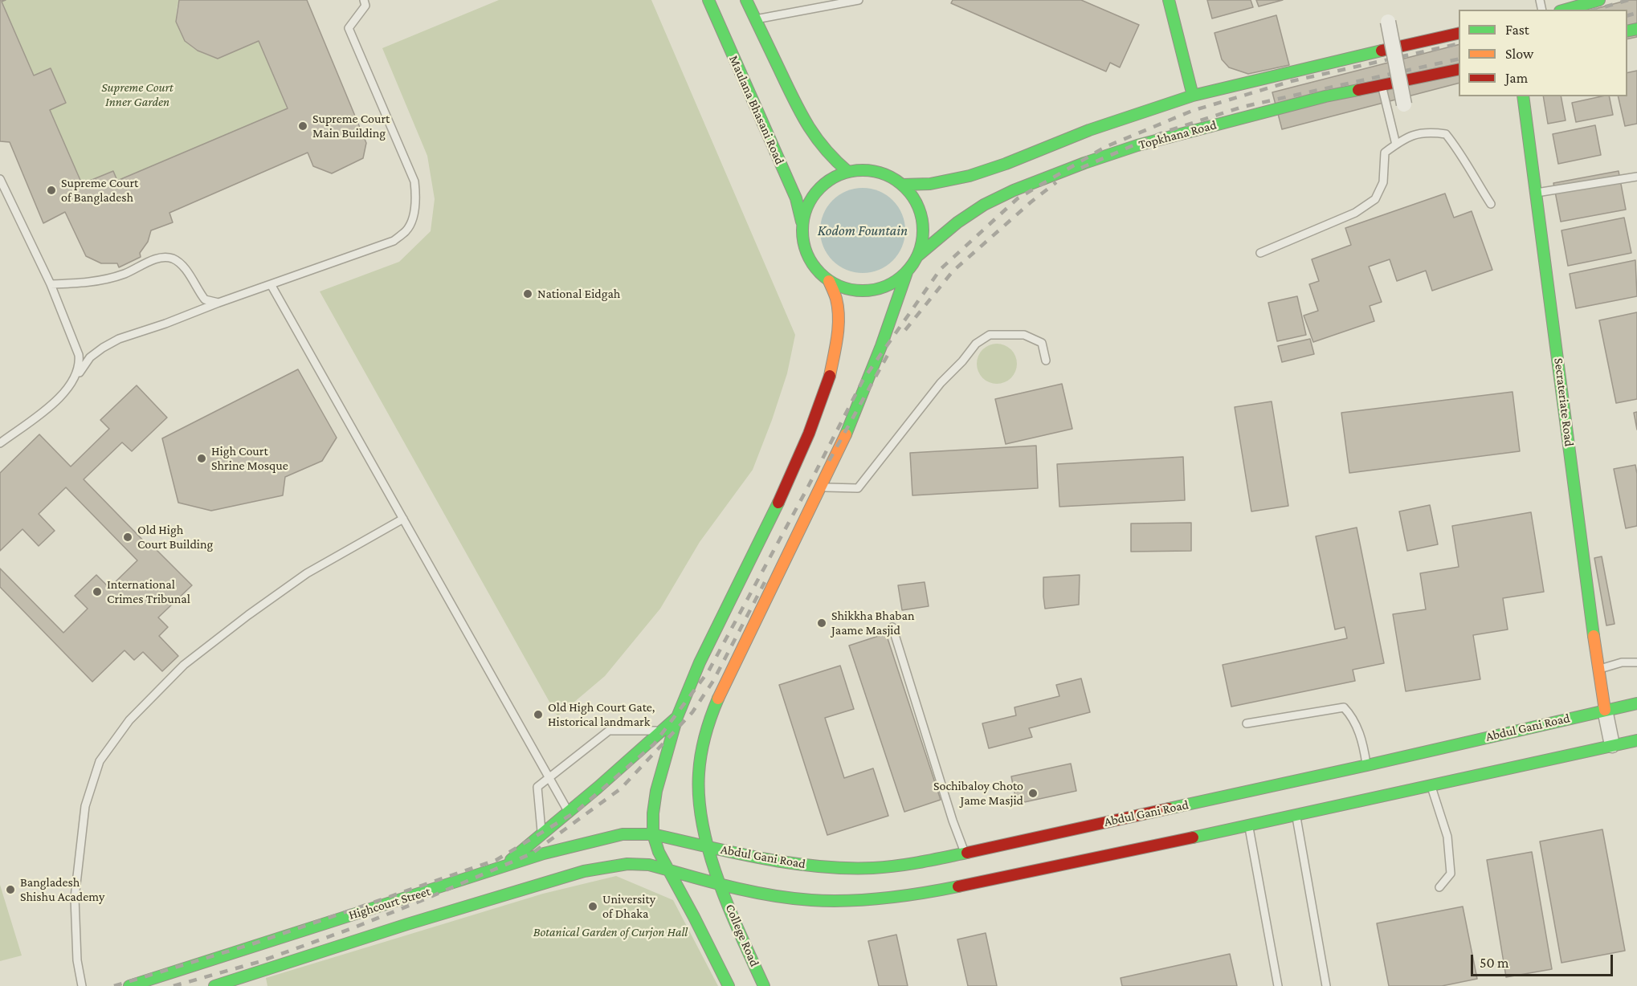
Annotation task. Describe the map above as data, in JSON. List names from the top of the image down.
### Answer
{
  "streets": {
    "main road": [
      "Maulana Bhasani Road",
      "Topkhana Road",
      "Secrateriate Road",
      "Abdul Gani Road",
      "Highcourt Street",
      "College Road"
    ]
  },
  "crossings": [
    ["Maulana Bhasani Road", "Topkhana Road"],
    ["Maulana Bhasani Road", "College Road"],
    ["Topkhana Road", "College Road"],
    ["Secrateriate Road", "Abdul Gani Road"],
    ["Abdul Gani Road", "Highcourt Street"],
    ["Abdul Gani Road", "College Road"]
  ],
  "water": ["Kodom Fountain"],
  "parks": ["Supreme Court Inner Garden", "Botanical Garden of Curjon Hall"],
  "places": [
    "Supreme Court Main Building",
    "Supreme Court of Bangladesh",
    "National Eidgah",
    "High Court Shrine Mosque",
    "Old High Court Building",
    "International Crimes Tribunal",
    "Shikkha Bhaban Jaame Masjid",
    "Old High Court Gate, Historical landmark",
    "Sochibaloy Choto Jame Masjid",
    "Bangladesh Shishu Academy",
    "University of Dhaka"
  ],
  "legend": ["Fast", "Slow", "Jam"],
  "scale_bar": "50 m"
}
